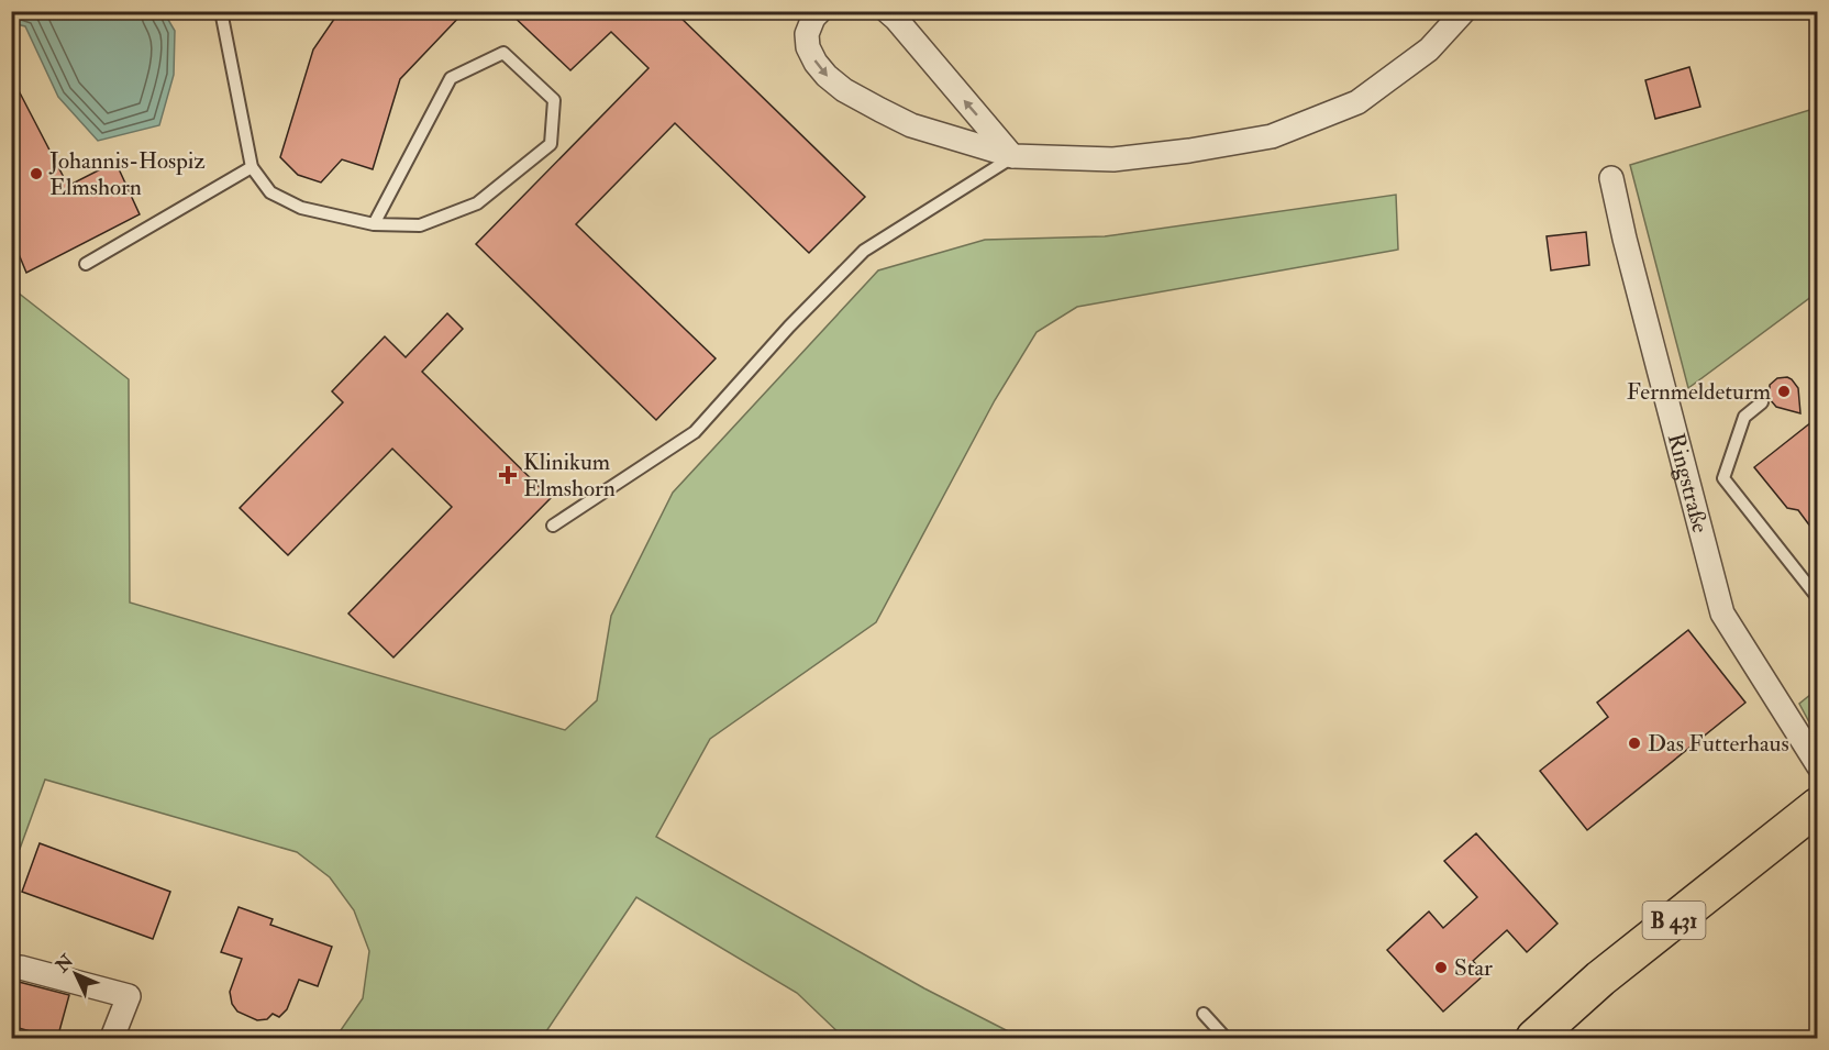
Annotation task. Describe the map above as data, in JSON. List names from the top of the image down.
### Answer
{
  "streets": {
    "main road": ["B 431"],
    "street": ["Ringstraße"]
  },
  "places": {
    "other": [
      "Johannis-Hospiz Elmshorn",
      "Fernmeldeturm",
      "Das Futterhaus",
      "Star"
    ],
    "health": ["Klinikum Elmshorn"]
  },
  "north": "top left"
}
